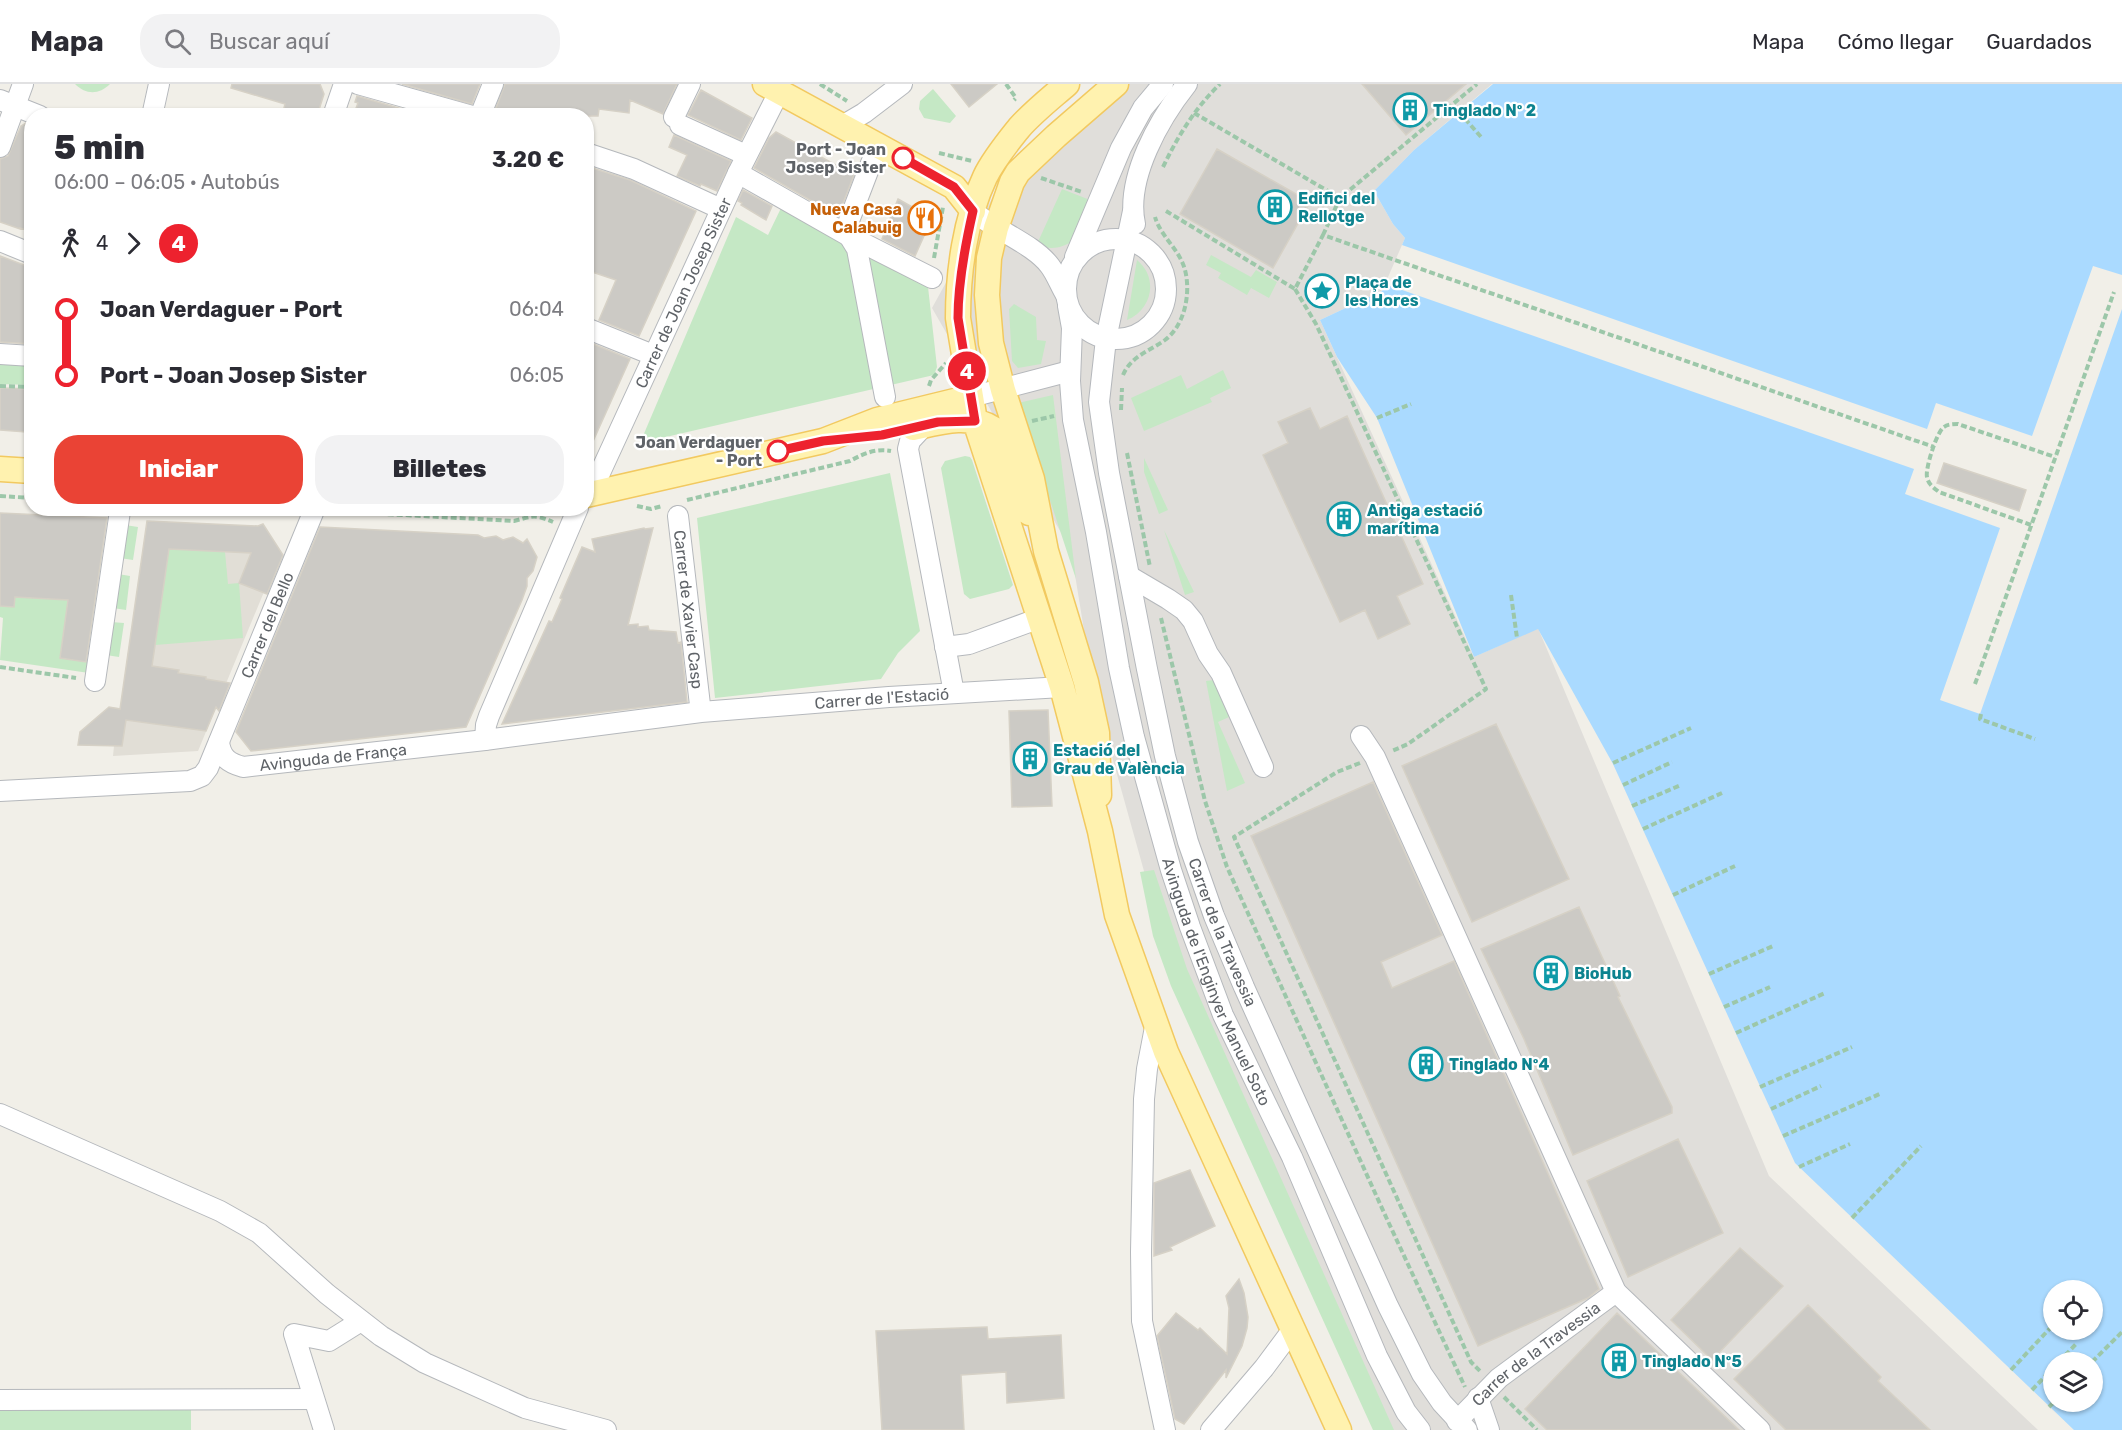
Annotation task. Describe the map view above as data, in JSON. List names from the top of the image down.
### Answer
{
  "streets": {
    "street": [
      "Carrer de Joan Josep Sister",
      "Carrer de Xavier Casp",
      "Carrer del Bello",
      "Carrer de l'Estació",
      "Avinguda de França",
      "Carrer de la Travessia",
      "Avinguda de l'Enginyer Manuel Soto"
    ]
  },
  "crossings": [
    ["Carrer de Xavier Casp", "Carrer de l'Estació"],
    ["Carrer de Xavier Casp", "Avinguda de França"],
    ["Carrer del Bello", "Avinguda de França"],
    ["Carrer de l'Estació", "Avinguda de França"],
    ["Carrer de la Travessia", "Avinguda de l'Enginyer Manuel Soto"]
  ],
  "places": {
    "building": [
      "Tinglado Nº 2",
      "Edifici del Rellotge",
      "Antiga estació marítima",
      "Estació del Grau de València",
      "BioHub",
      "Tinglado Nº4",
      "Tinglado Nº5"
    ],
    "other": ["Port - Joan Josep Sister", "Joan Verdaguer - Port"],
    "restaurant": ["Nueva Casa Calabuig"],
    "place": ["Plaça de les Hores"]
  },
  "lines": ["bus line 4"],
  "page": {
    "header": "Mapa",
    "search": "Buscar aquí",
    "nav": ["Mapa", "Cómo llegar", "Guardados"],
    "on_map": "4",
    "heading": ["5 min", "06:00 – 06:05 · Autobús", "3.20 €"],
    "legs": ["4", "4"],
    "list": [
      {
        "name": "Joan Verdaguer - Port",
        "value": "06:04"
      },
      {
        "name": "Port - Joan Josep Sister",
        "value": "06:05"
      }
    ],
    "buttons": ["Iniciar", "Billetes"]
  }
}
